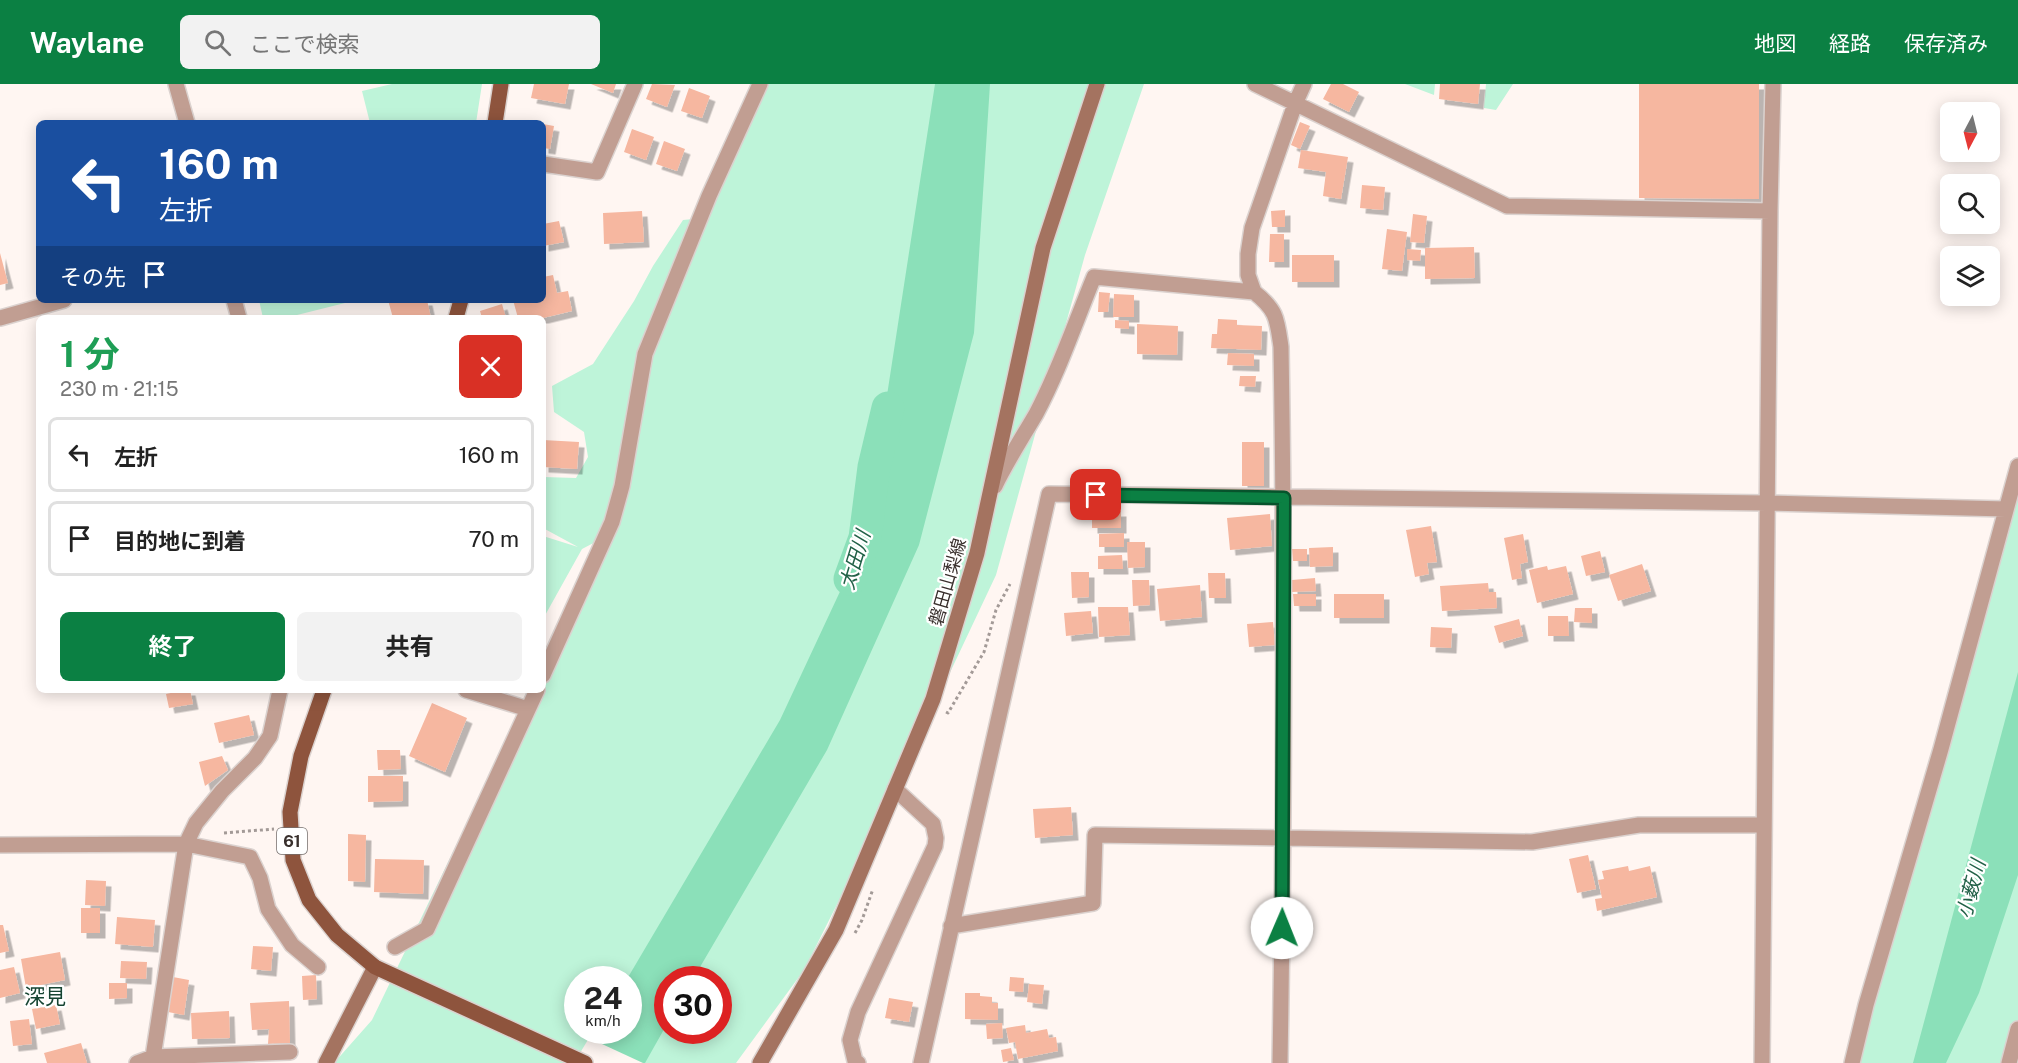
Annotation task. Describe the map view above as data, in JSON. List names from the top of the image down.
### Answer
{
  "streets": {
    "main road": ["磐田山梨線", "61"]
  },
  "districts": ["深見"],
  "water": ["太田川", "小薮川"],
  "north": "bottom",
  "page": {
    "header": "Waylane",
    "search": "ここで検索",
    "nav": ["地図", "経路", "保存済み"],
    "turn": ["160 m", "左折"],
    "then": "その先",
    "heading": ["1 分", "230 m · 21:15"],
    "list": [
      {
        "name": "左折",
        "value": "160 m"
      },
      {
        "name": "目的地に到着",
        "value": "70 m"
      }
    ],
    "buttons": ["終了", "共有"],
    "speed": "24 km/h",
    "limit": "30"
  }
}
